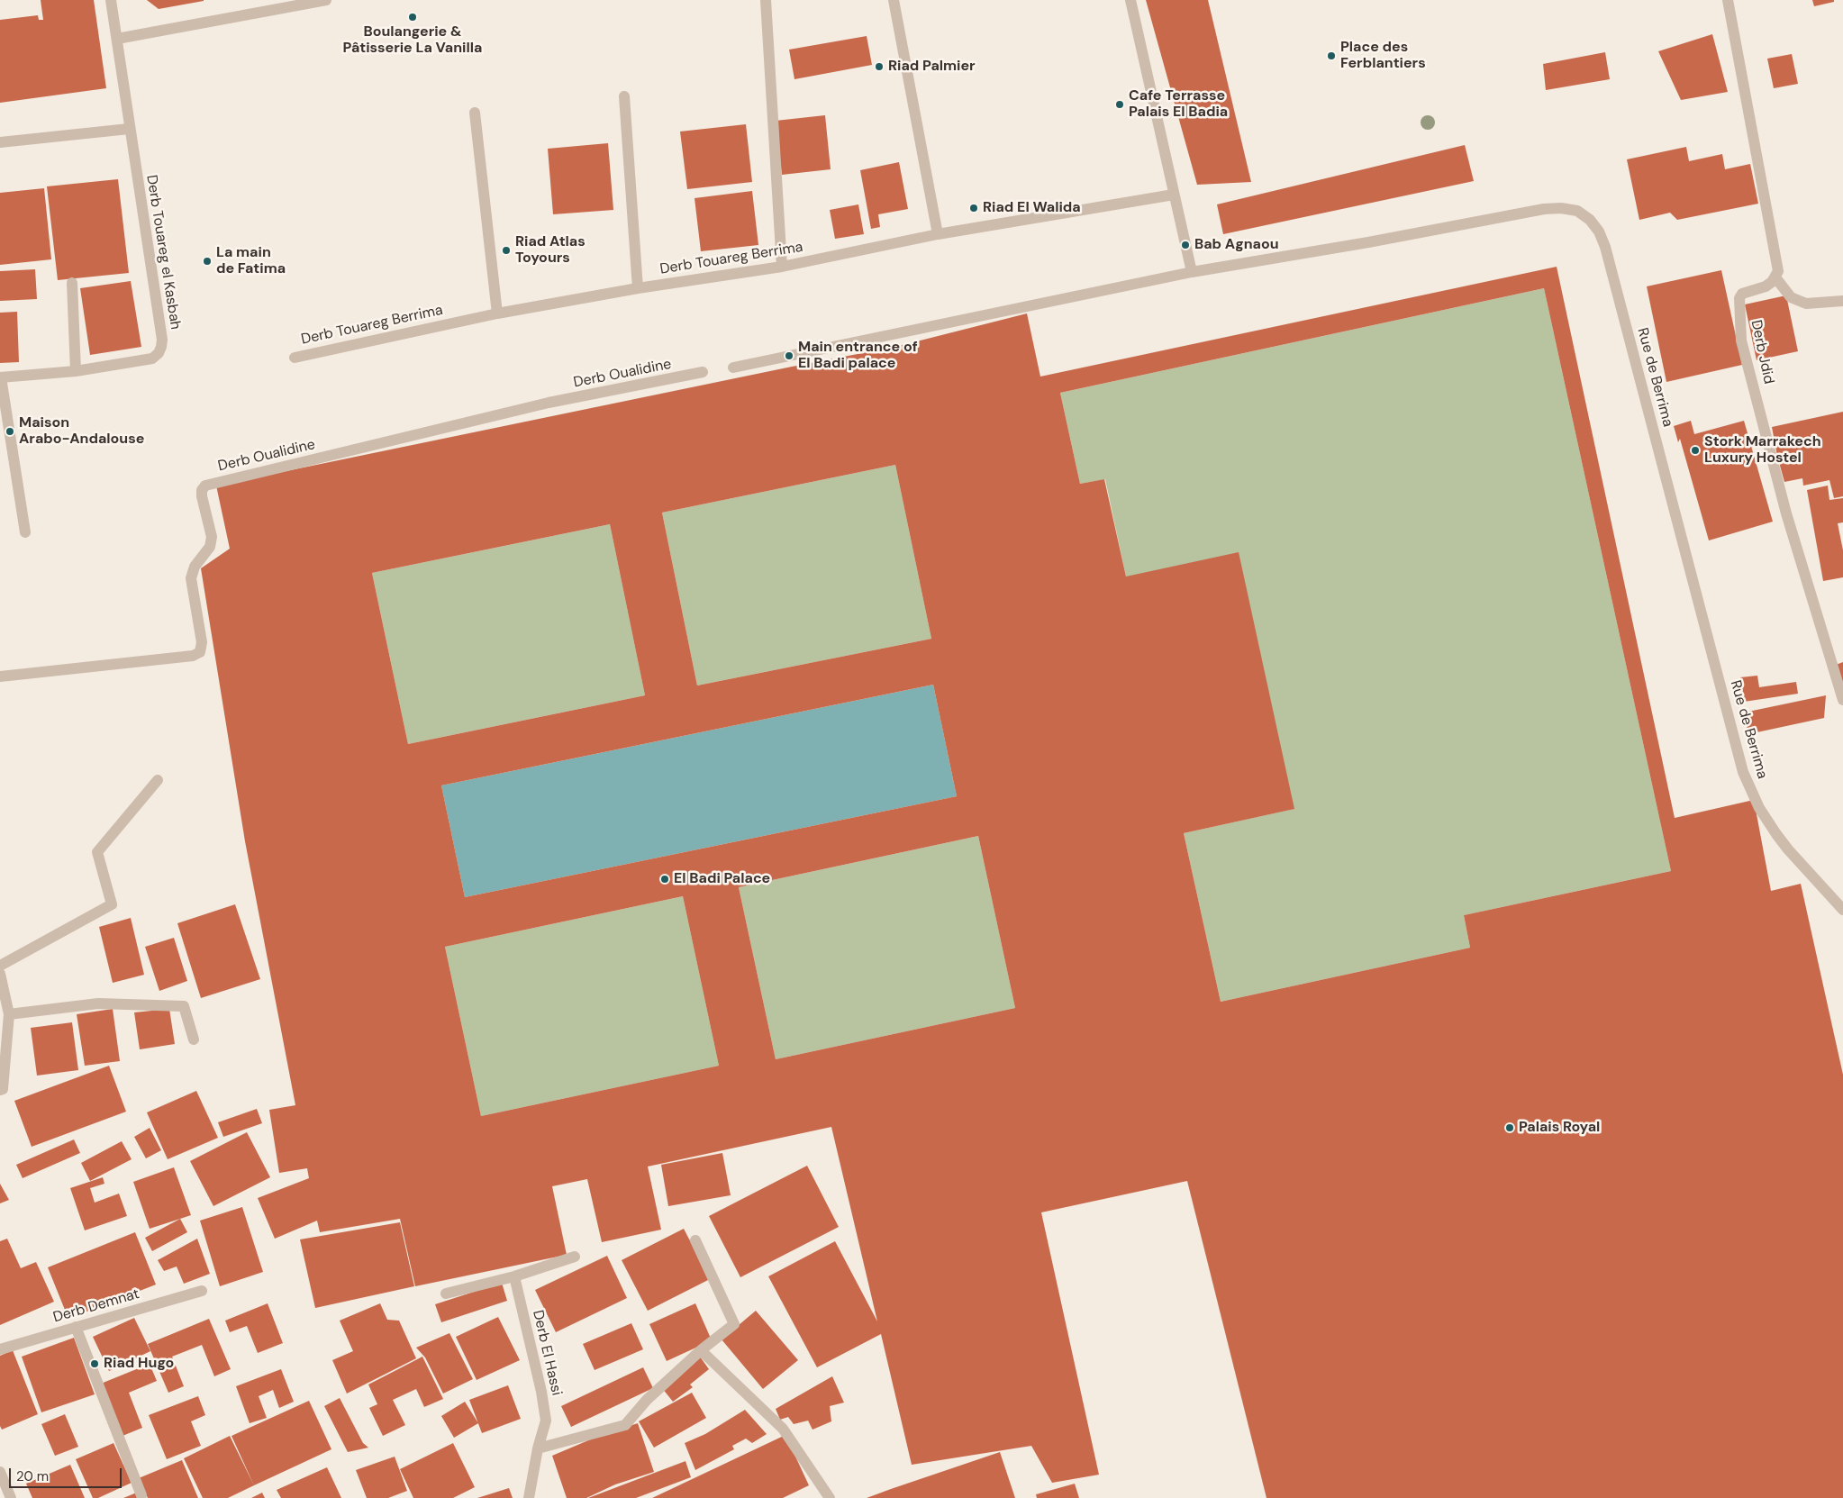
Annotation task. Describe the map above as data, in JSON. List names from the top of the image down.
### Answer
{
  "streets": {
    "street": [
      "Derb Touareg el Kasbah",
      "Derb Touareg Berrima",
      "Derb Jdid",
      "Derb Oualidine",
      "Rue de Berrima",
      "Derb Demnat",
      "Derb El Hassi"
    ]
  },
  "places": [
    "Boulangerie & Pâtisserie La Vanilla",
    "Place des Ferblantiers",
    "Riad Palmier",
    "Cafe Terrasse Palais El Badia",
    "Riad El Walida",
    "Bab Agnaou",
    "Riad Atlas Toyours",
    "La main de Fatima",
    "Main entrance of El Badi palace",
    "Maison Arabo-Andalouse",
    "Stork Marrakech Luxury Hostel",
    "El Badi Palace",
    "Palais Royal",
    "Riad Hugo"
  ],
  "scale_bar": "20 m"
}
